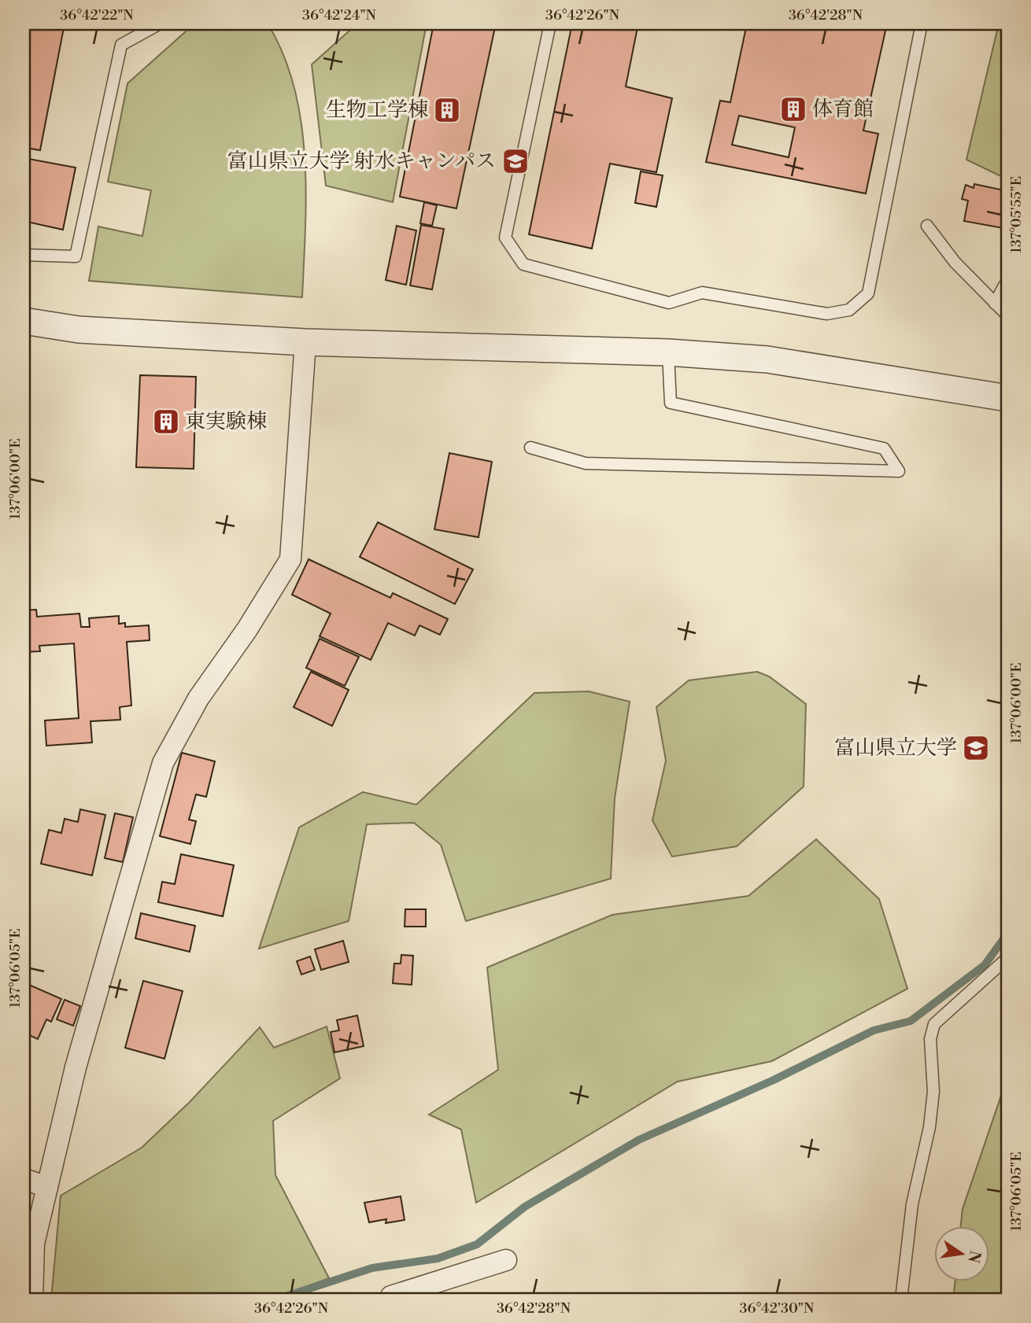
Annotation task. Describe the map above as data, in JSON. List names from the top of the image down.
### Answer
{
  "places": {
    "building": ["体育館", "生物工学棟", "東実験棟"],
    "school or university": ["富山県立大学 射水キャンパス", "富山県立大学"]
  },
  "north": "right",
  "coordinates": [
    "36°42'22\"N",
    "36°42'24\"N",
    "36°42'26\"N",
    "36°42'28\"N",
    "137°05'55\"E",
    "137°06'00\"E",
    "137°06'05\"E",
    "36°42'30\"N"
  ]
}
